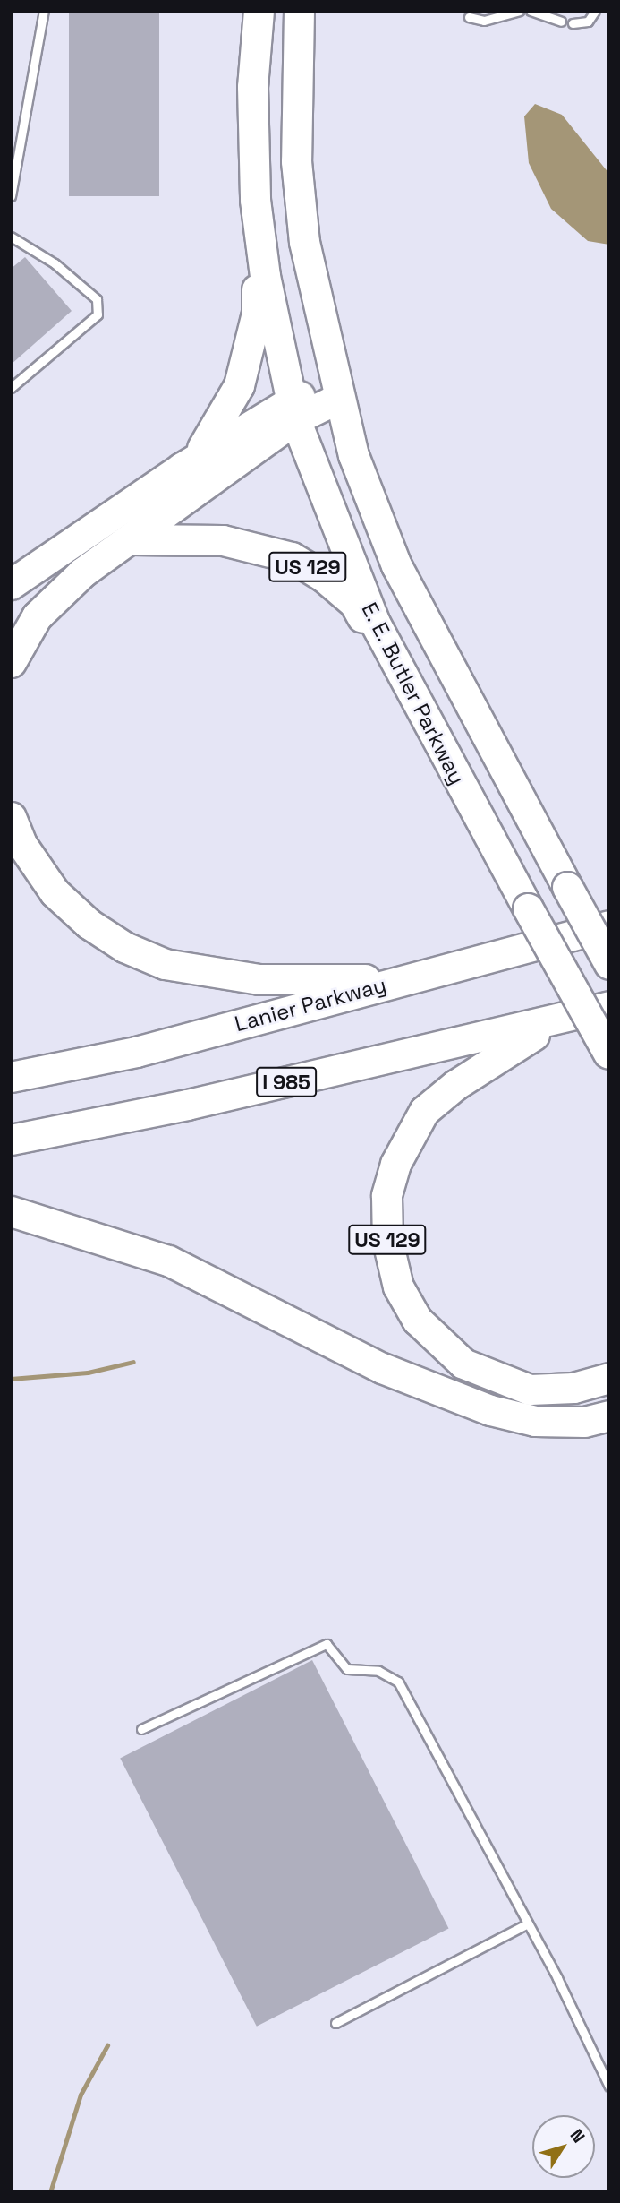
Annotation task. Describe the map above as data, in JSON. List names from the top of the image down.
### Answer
{
  "streets": {
    "highway": [
      "US 129",
      "E. E. Butler Parkway",
      "Lanier Parkway",
      "I 985"
    ]
  },
  "crossings": [
    ["US 129", "E. E. Butler Parkway"],
    ["US 129", "I 985"]
  ],
  "north": "top right"
}
